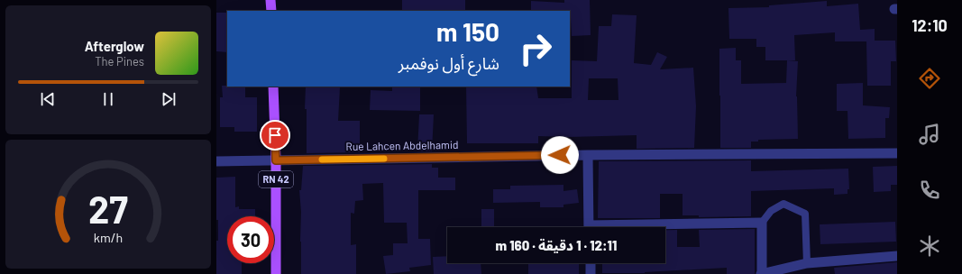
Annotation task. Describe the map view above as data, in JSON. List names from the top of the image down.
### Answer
{
  "streets": {
    "main road": ["RN 42"],
    "street": ["Rue Lahcen Abdelhamid"]
  },
  "crossings": [
    ["Rue Lahcen Abdelhamid", "RN 42"]
  ],
  "page": {
    "tabs": "12:10",
    "turn": ["150 m", "شارع أول نوفمبر"],
    "song": ["Afterglow", "The Pines"],
    "limit": "30",
    "trip": "12:11 · 1 دقيقة · 160 m",
    "gauge": ["27", "km/h"]
  }
}
